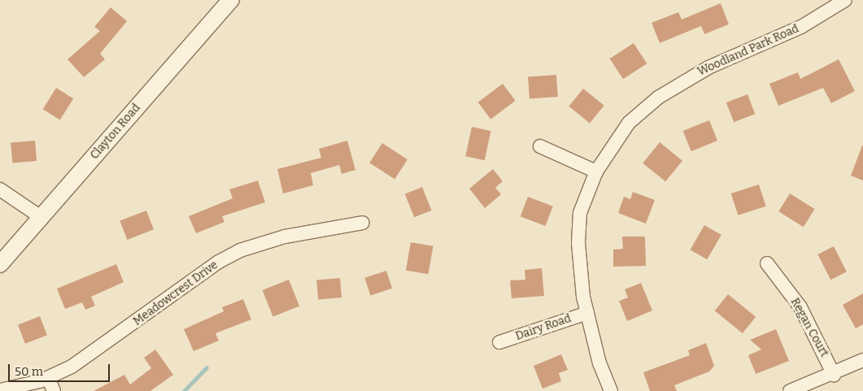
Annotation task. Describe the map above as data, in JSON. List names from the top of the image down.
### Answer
{
  "streets": {
    "street": [
      "Woodland Park Road",
      "Clayton Road",
      "Meadowcrest Drive",
      "Dairy Road",
      "Regan Court"
    ]
  },
  "crossings": [
    ["Woodland Park Road", "Dairy Road"]
  ],
  "scale_bar": "50 m"
}
